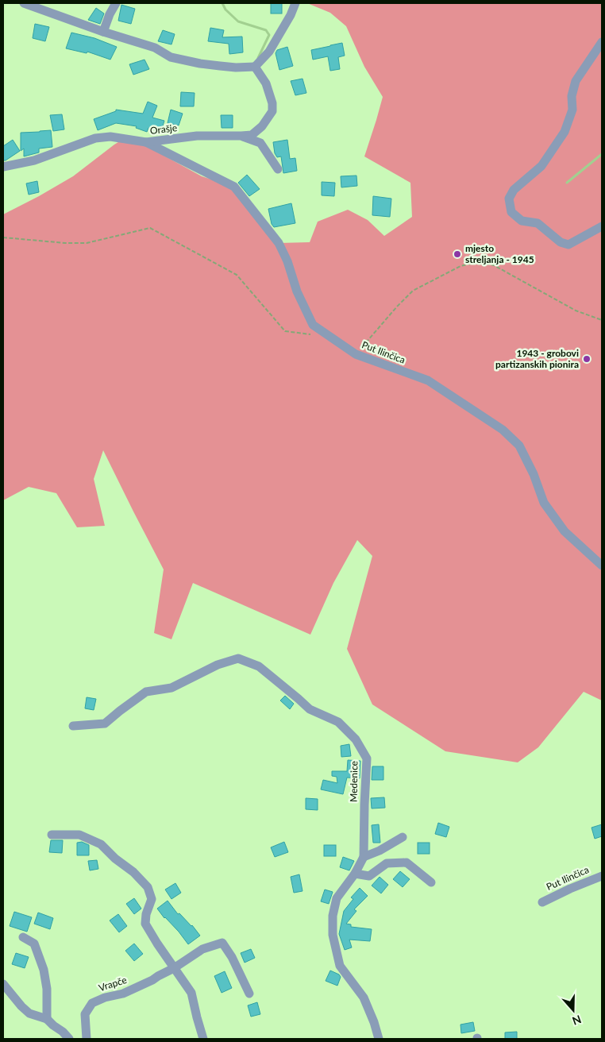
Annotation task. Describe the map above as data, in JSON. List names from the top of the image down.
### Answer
{
  "streets": {
    "street": [
      "Orašje",
      "Put Ilinčica",
      "Medenice",
      "Vrapče"
    ]
  },
  "crossings": [
    ["Orašje", "Put Ilinčica"]
  ],
  "places": ["mjesto streljanja - 1945", "1943 - grobovi partizanskih pionira"],
  "north": "bottom"
}
